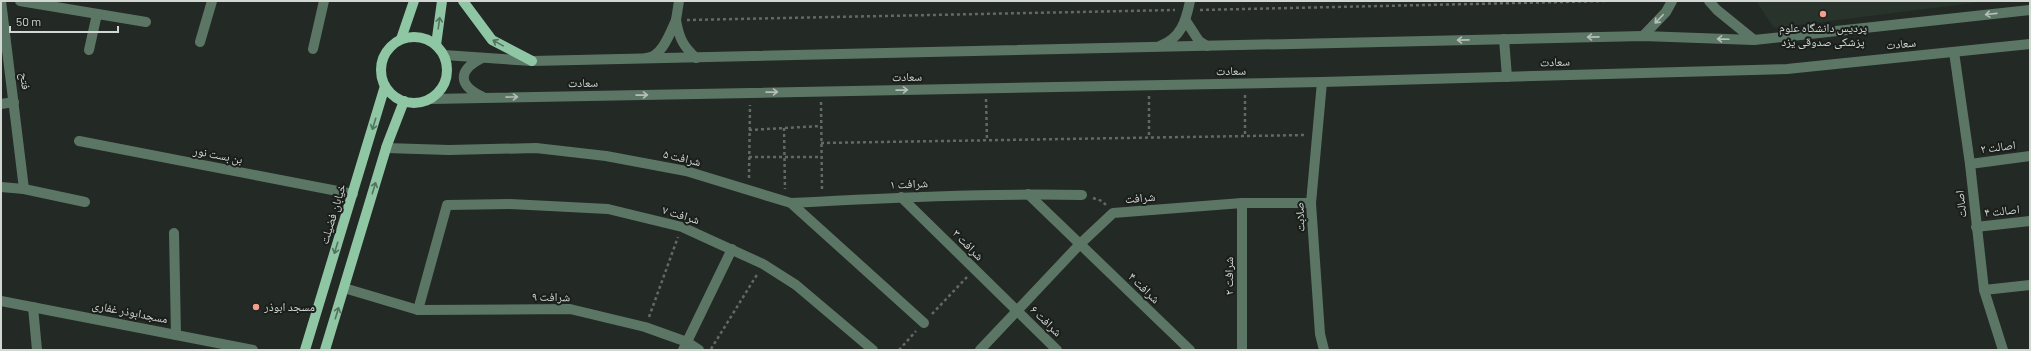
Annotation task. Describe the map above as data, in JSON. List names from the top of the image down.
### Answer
{
  "streets": {
    "main road": ["خیابان فضیلت"],
    "street": [
      "سعادت",
      "فتح",
      "اصالت ۲",
      "بن بست نور",
      "شرافت ۵",
      "شرافت ۱",
      "شرافت",
      "اصالت",
      "اصالت ۴",
      "شرافت ۷",
      "صلابت",
      "شرافت ۳",
      "شرافت ۲",
      "شرافت ۴",
      "شرافت ۹",
      "مسجدابوذر غفاری",
      "شرافت ۶"
    ]
  },
  "crossings": [
    ["سعادت", "اصالت"],
    ["سعادت", "خیابان فضیلت"],
    ["سعادت", "صلابت"],
    ["اصالت ۲", "اصالت"],
    ["بن بست نور", "خیابان فضیلت"],
    ["شرافت ۵", "شرافت ۱"],
    ["شرافت ۱", "شرافت ۳"],
    ["شرافت", "صلابت"],
    ["شرافت", "شرافت ۳"],
    ["شرافت", "شرافت ۲"],
    ["شرافت", "شرافت ۴"],
    ["شرافت", "شرافت ۶"],
    ["اصالت", "اصالت ۴"],
    ["شرافت ۷", "شرافت ۹"],
    ["شرافت ۳", "شرافت ۶"]
  ],
  "places": ["پردیس دانشگاه علوم پزشکی صدوقی یزد", "مسجد ابوذر"],
  "scale_bar": "50 m"
}
